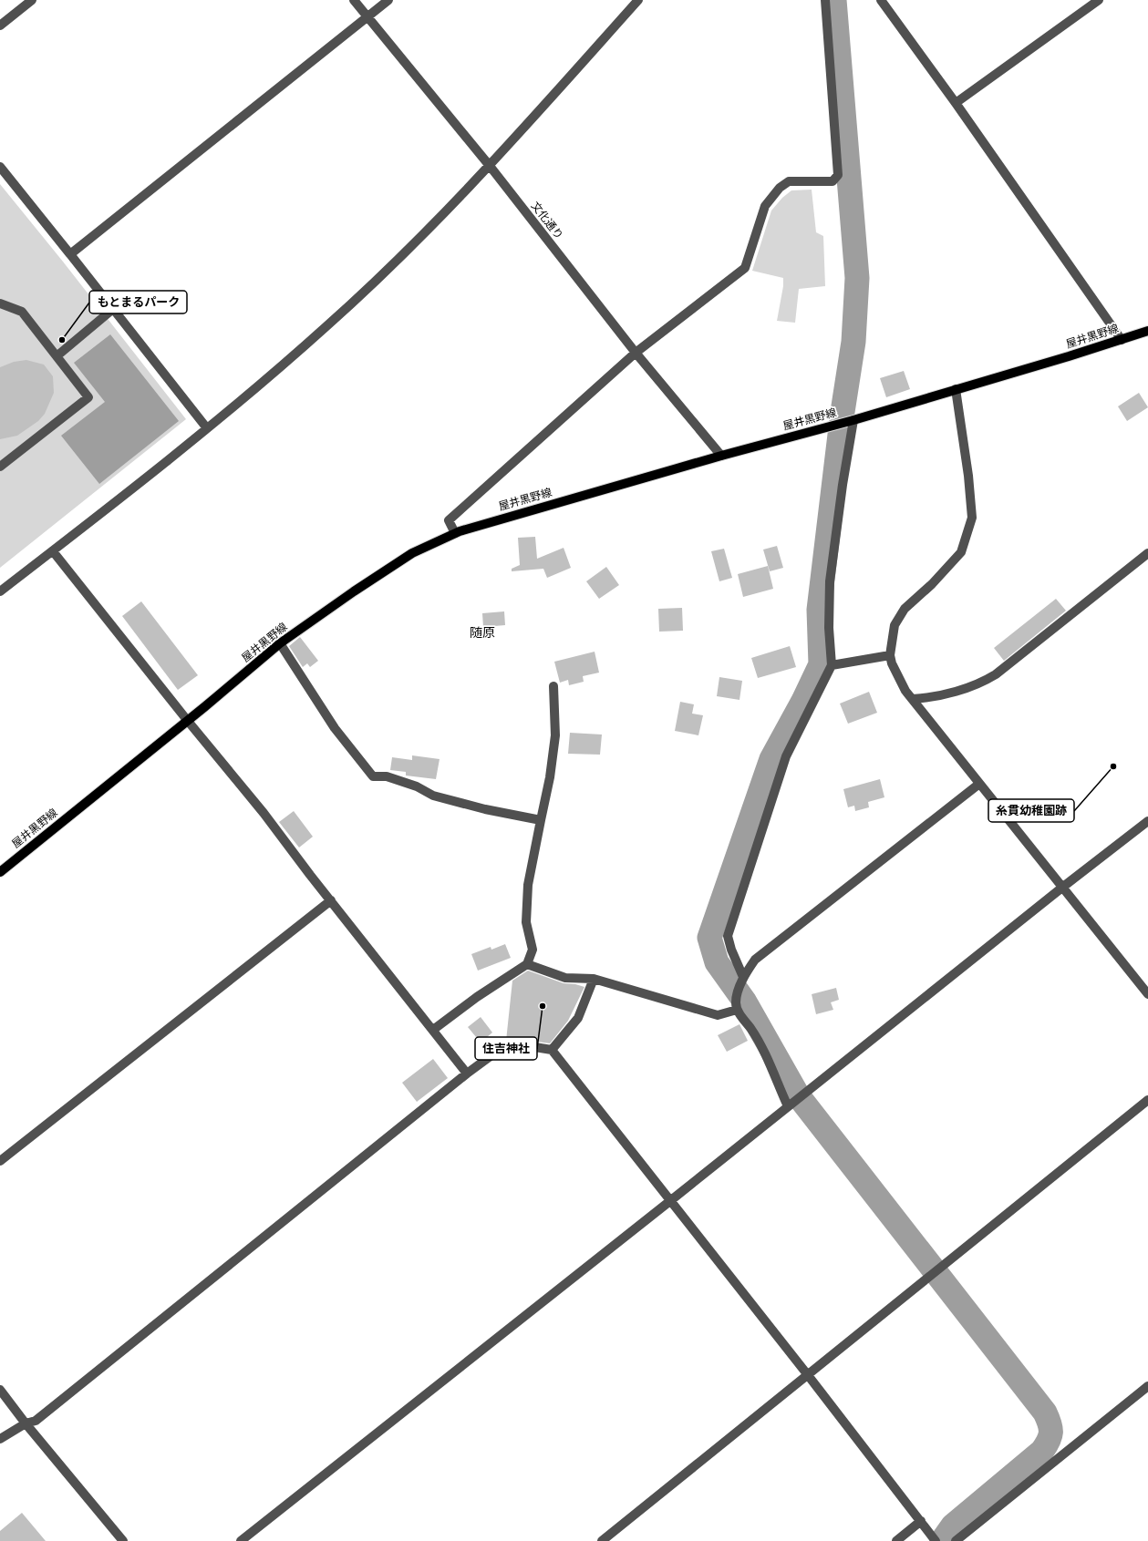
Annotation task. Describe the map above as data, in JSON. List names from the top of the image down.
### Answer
{
  "streets": {
    "main road": ["屋井黒野線"],
    "street": ["文化通り"]
  },
  "crossings": [
    ["文化通り", "屋井黒野線"]
  ],
  "districts": ["随原"],
  "places": ["もとまるパーク", "糸貫幼稚園跡", "住吉神社"]
}
